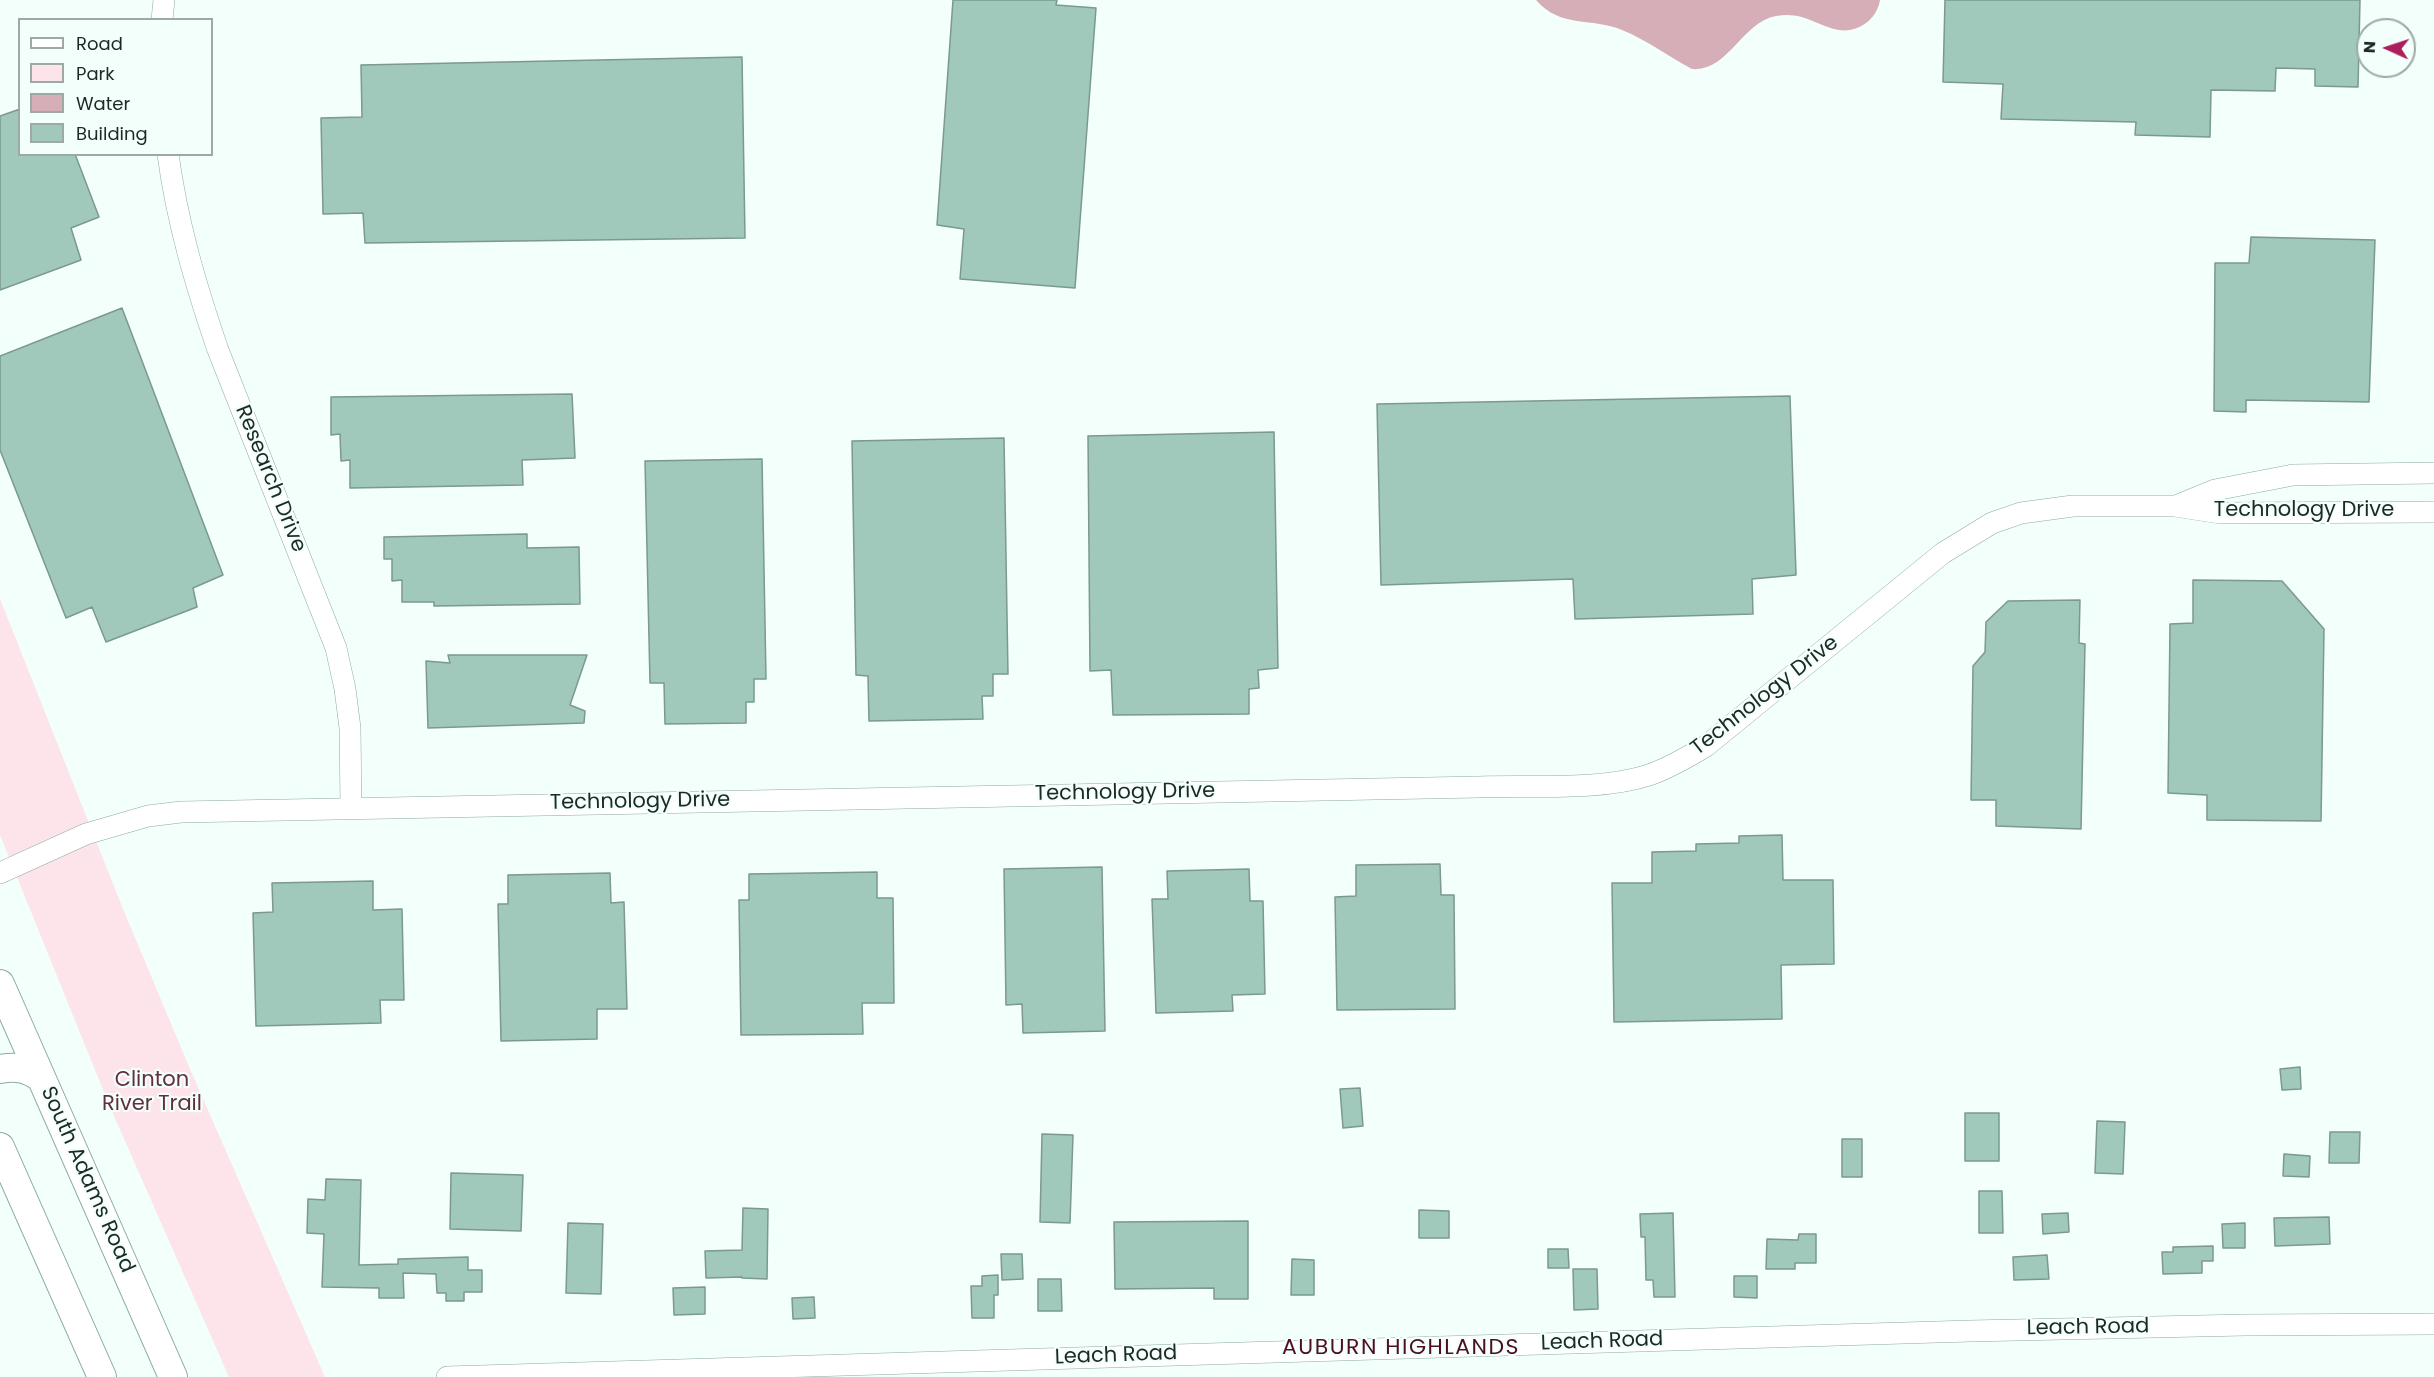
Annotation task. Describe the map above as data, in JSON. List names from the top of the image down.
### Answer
{
  "streets": {
    "main road": ["South Adams Road"],
    "street": ["Research Drive", "Technology Drive", "Leach Road"]
  },
  "crossings": [
    ["Research Drive", "Technology Drive"]
  ],
  "districts": ["AUBURN HIGHLANDS"],
  "parks": ["Clinton River Trail"],
  "legend": [
    "Road",
    "Park",
    "Water",
    "Building"
  ],
  "north": "left"
}
